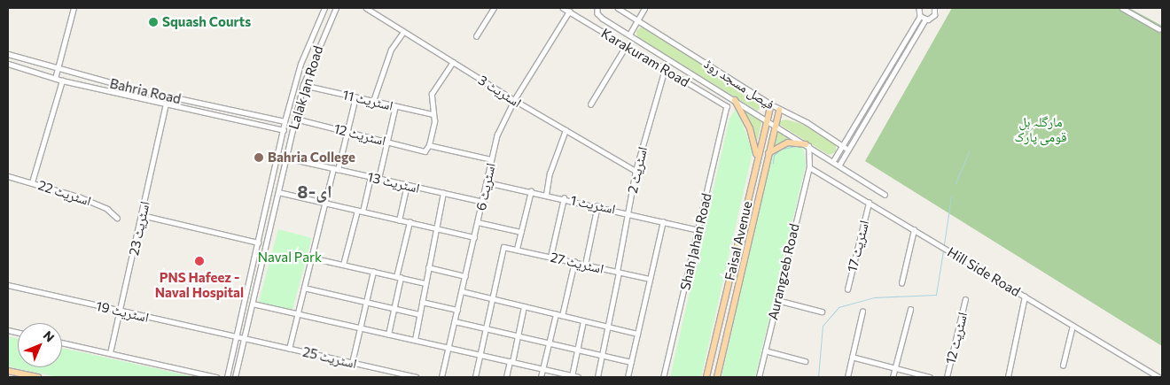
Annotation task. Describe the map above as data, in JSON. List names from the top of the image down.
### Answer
{
  "streets": {
    "main road": ["Faisal Avenue"],
    "street": [
      "Karakuram Road",
      "فیصل مسجد روڈ",
      "Lalak Jan Road",
      "Bahria Road",
      "اسٹریٹ 3",
      "اسٹریٹ 11",
      "اسٹریٹ 12",
      "اسٹریٹ 2",
      "اسٹریٹ 13",
      "اسٹریٹ 6",
      "اسٹریٹ 22",
      "اسٹریٹ 1",
      "اسٹریٹ 23",
      "Shah Jahan Road",
      "اسٹریٹ 17",
      "اسٹریٹ 27",
      "Aurangzeb Road",
      "Hill Side Road",
      "اسٹریٹ 19",
      "اسٹریٹ 25"
    ]
  },
  "crossings": [
    ["Karakuram Road", "اسٹریٹ 2"],
    ["Karakuram Road", "اسٹریٹ 6"],
    ["Karakuram Road", "Shah Jahan Road"],
    ["فیصل مسجد روڈ", "Faisal Avenue"],
    ["فیصل مسجد روڈ", "Aurangzeb Road"],
    ["Lalak Jan Road", "Bahria Road"],
    ["Lalak Jan Road", "اسٹریٹ 11"],
    ["Lalak Jan Road", "اسٹریٹ 12"],
    ["Lalak Jan Road", "اسٹریٹ 13"],
    ["Lalak Jan Road", "اسٹریٹ 19"],
    ["Lalak Jan Road", "اسٹریٹ 25"],
    ["Bahria Road", "اسٹریٹ 23"],
    ["اسٹریٹ 3", "اسٹریٹ 2"],
    ["اسٹریٹ 3", "اسٹریٹ 6"],
    ["اسٹریٹ 2", "اسٹریٹ 1"],
    ["اسٹریٹ 2", "اسٹریٹ 27"],
    ["اسٹریٹ 13", "اسٹریٹ 6"],
    ["اسٹریٹ 6", "اسٹریٹ 1"],
    ["اسٹریٹ 1", "Shah Jahan Road"],
    ["اسٹریٹ 23", "اسٹریٹ 19"],
    ["اسٹریٹ 17", "Hill Side Road"],
    ["Aurangzeb Road", "Hill Side Road"],
    ["اسٹریٹ 19", "اسٹریٹ 25"]
  ],
  "districts": ["ای-8"],
  "parks": ["مارگلہ ہل قومی پارک", "Naval Park"],
  "places": ["Squash Courts", "Bahria College", "PNS Hafeez - Naval Hospital"],
  "north": "top right"
}
